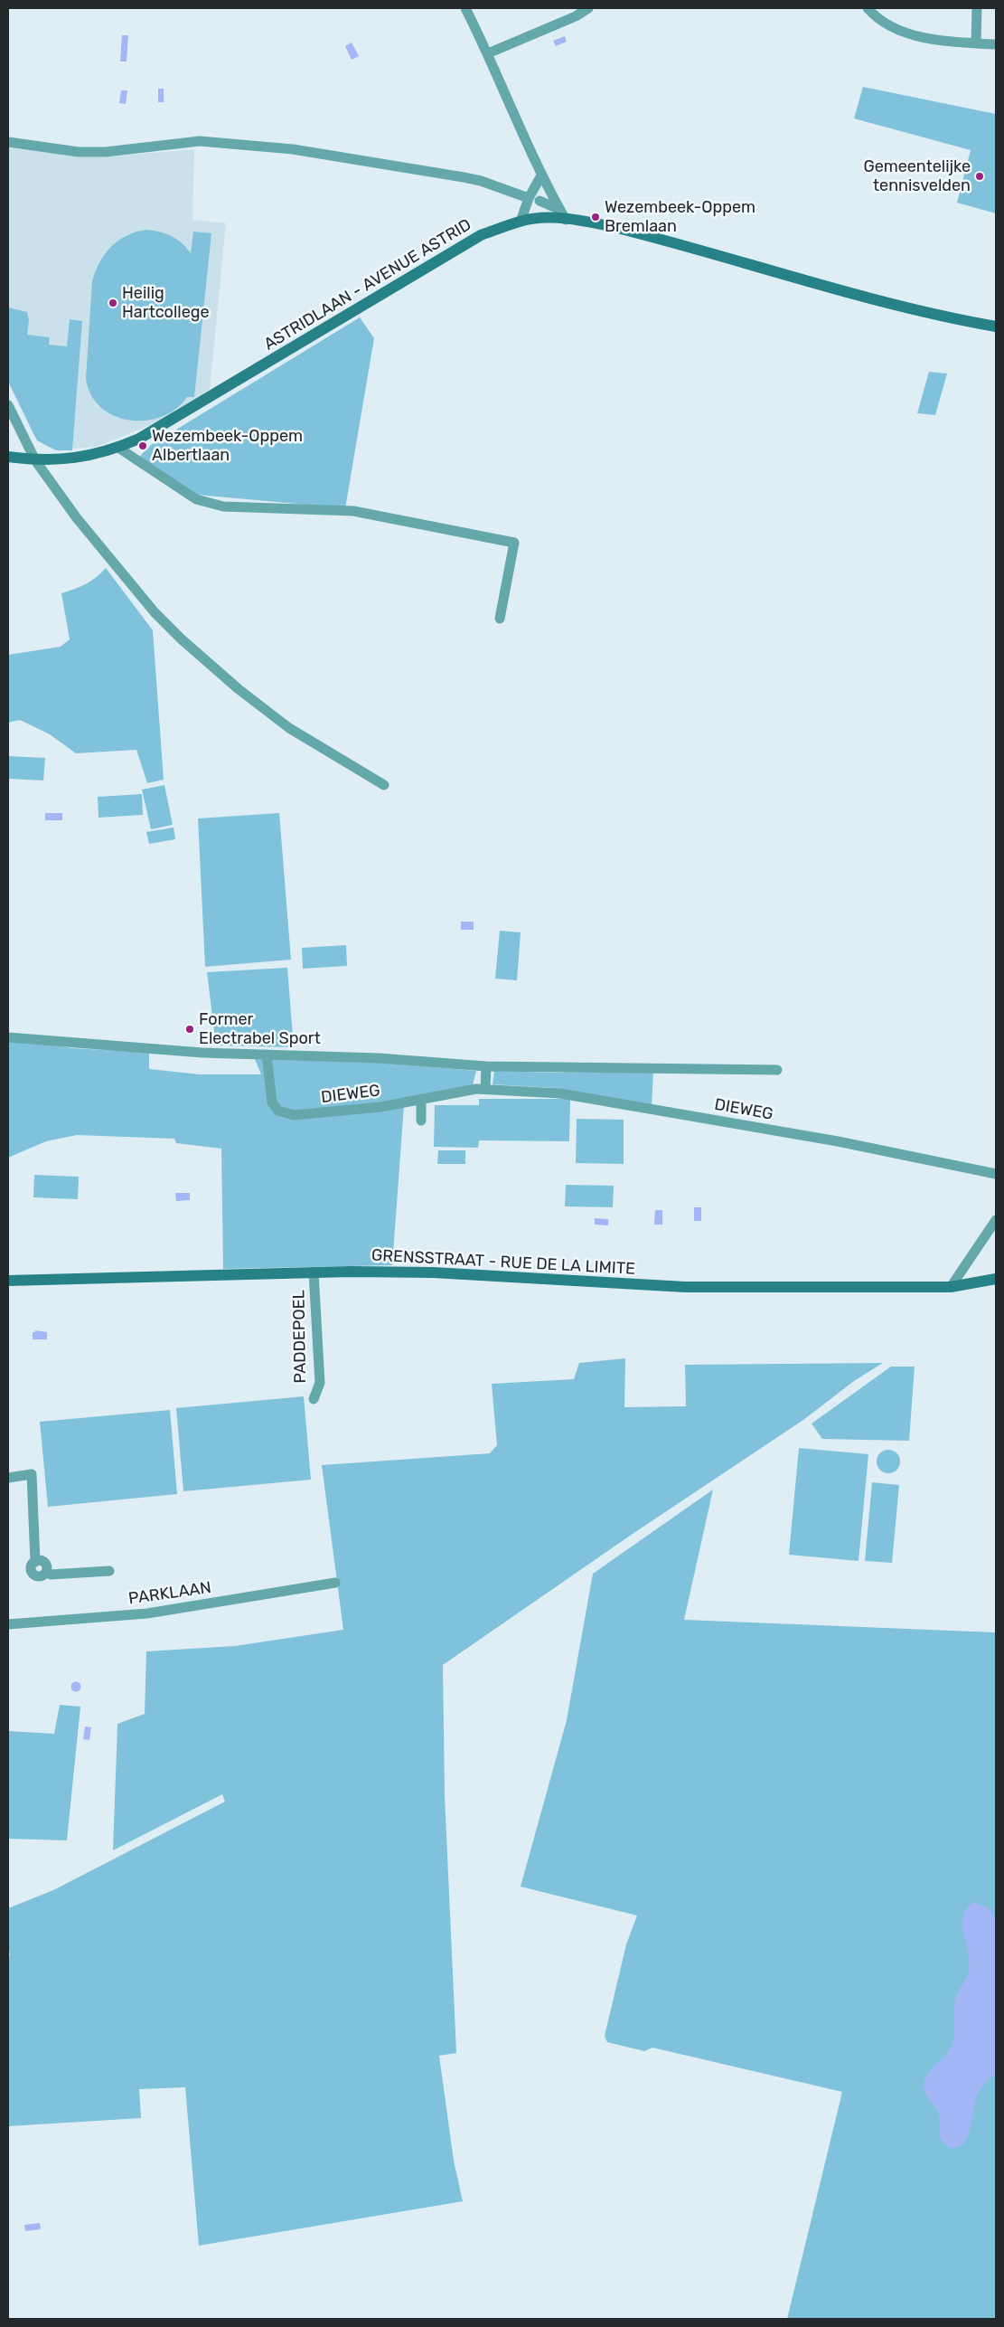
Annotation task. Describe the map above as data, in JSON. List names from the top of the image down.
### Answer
{
  "streets": {
    "street": [
      "ASTRIDLAAN - AVENUE ASTRID",
      "DIEWEG",
      "GRENSSTRAAT - RUE DE LA LIMITE",
      "PADDEPOEL",
      "PARKLAAN"
    ]
  },
  "crossings": [
    ["GRENSSTRAAT - RUE DE LA LIMITE", "PADDEPOEL"]
  ],
  "places": [
    "Gemeentelijke tennisvelden",
    "Wezembeek-Oppem Bremlaan",
    "Heilig Hartcollege",
    "Wezembeek-Oppem Albertlaan",
    "Former Electrabel Sport"
  ]
}
